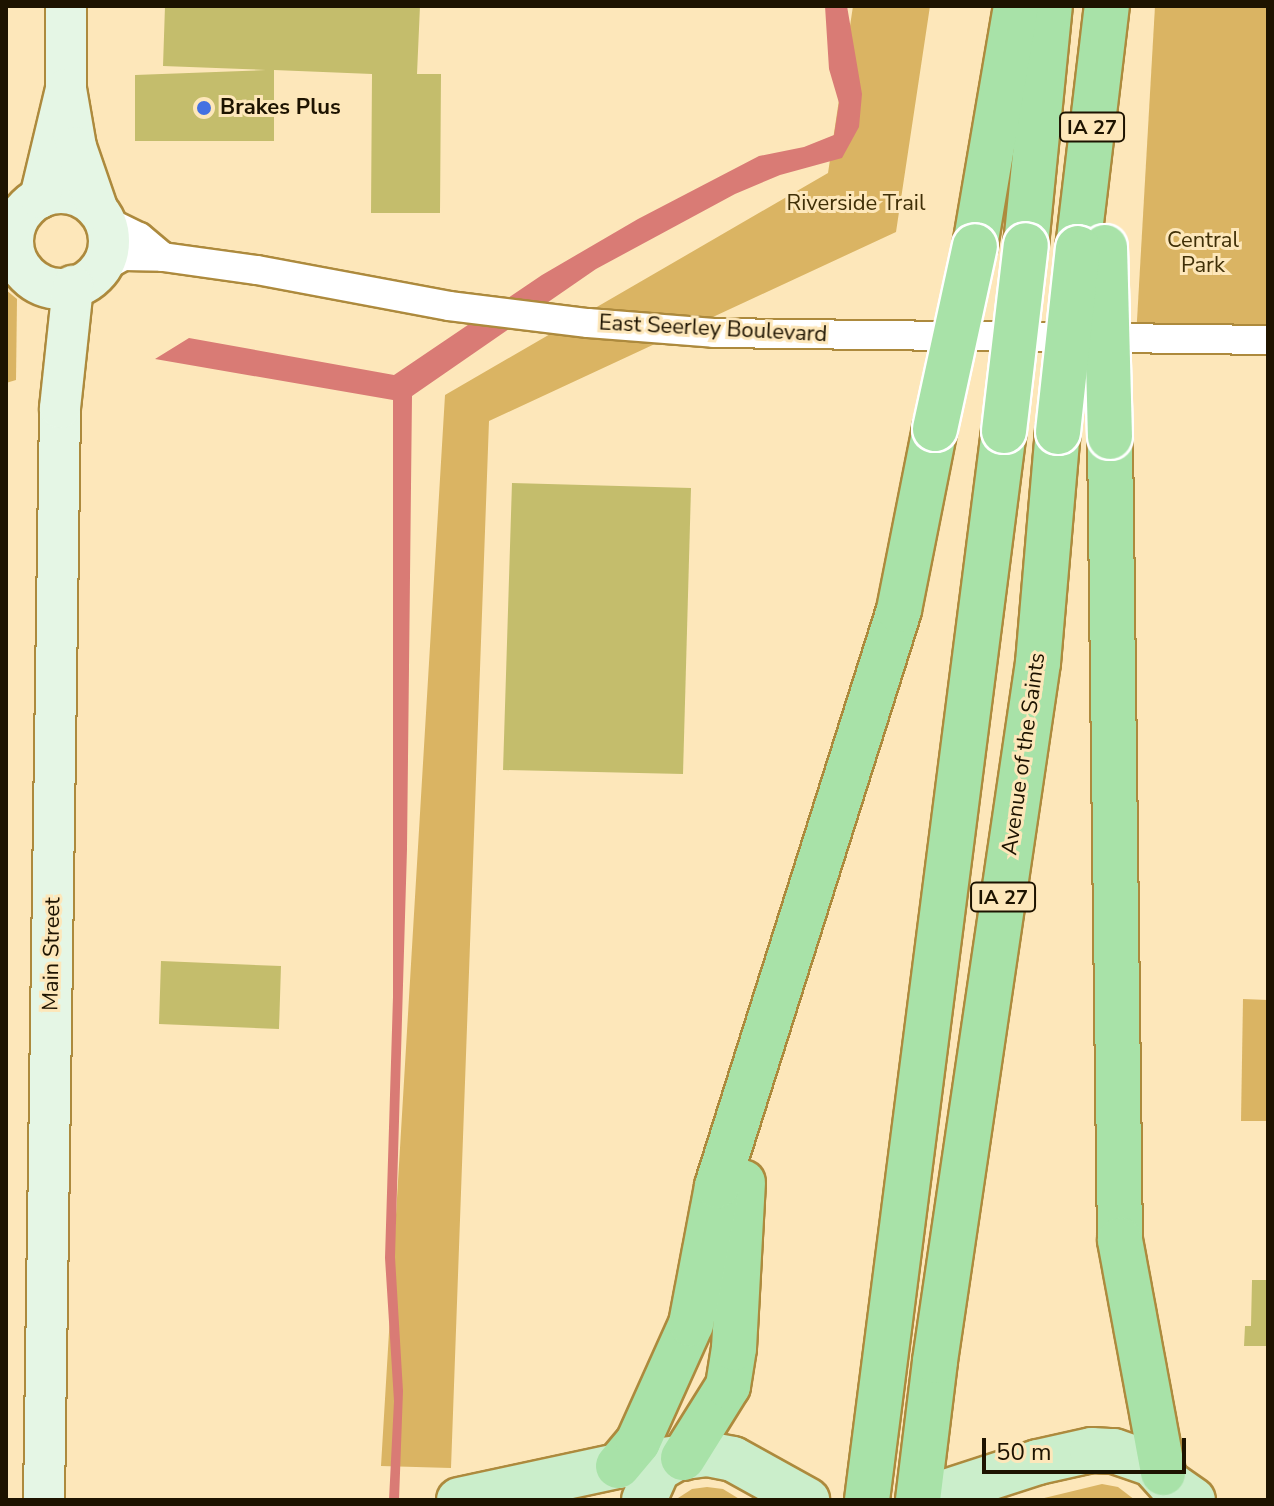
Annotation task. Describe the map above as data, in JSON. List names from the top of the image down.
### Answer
{
  "streets": {
    "highway": ["IA 27", "Avenue of the Saints"],
    "main road": ["Main Street"],
    "street": ["East Seerley Boulevard"]
  },
  "crossings": [
    ["East Seerley Boulevard", "Main Street"]
  ],
  "parks": ["Riverside Trail", "Central Park"],
  "places": ["Brakes Plus"],
  "scale_bar": "50 m"
}
